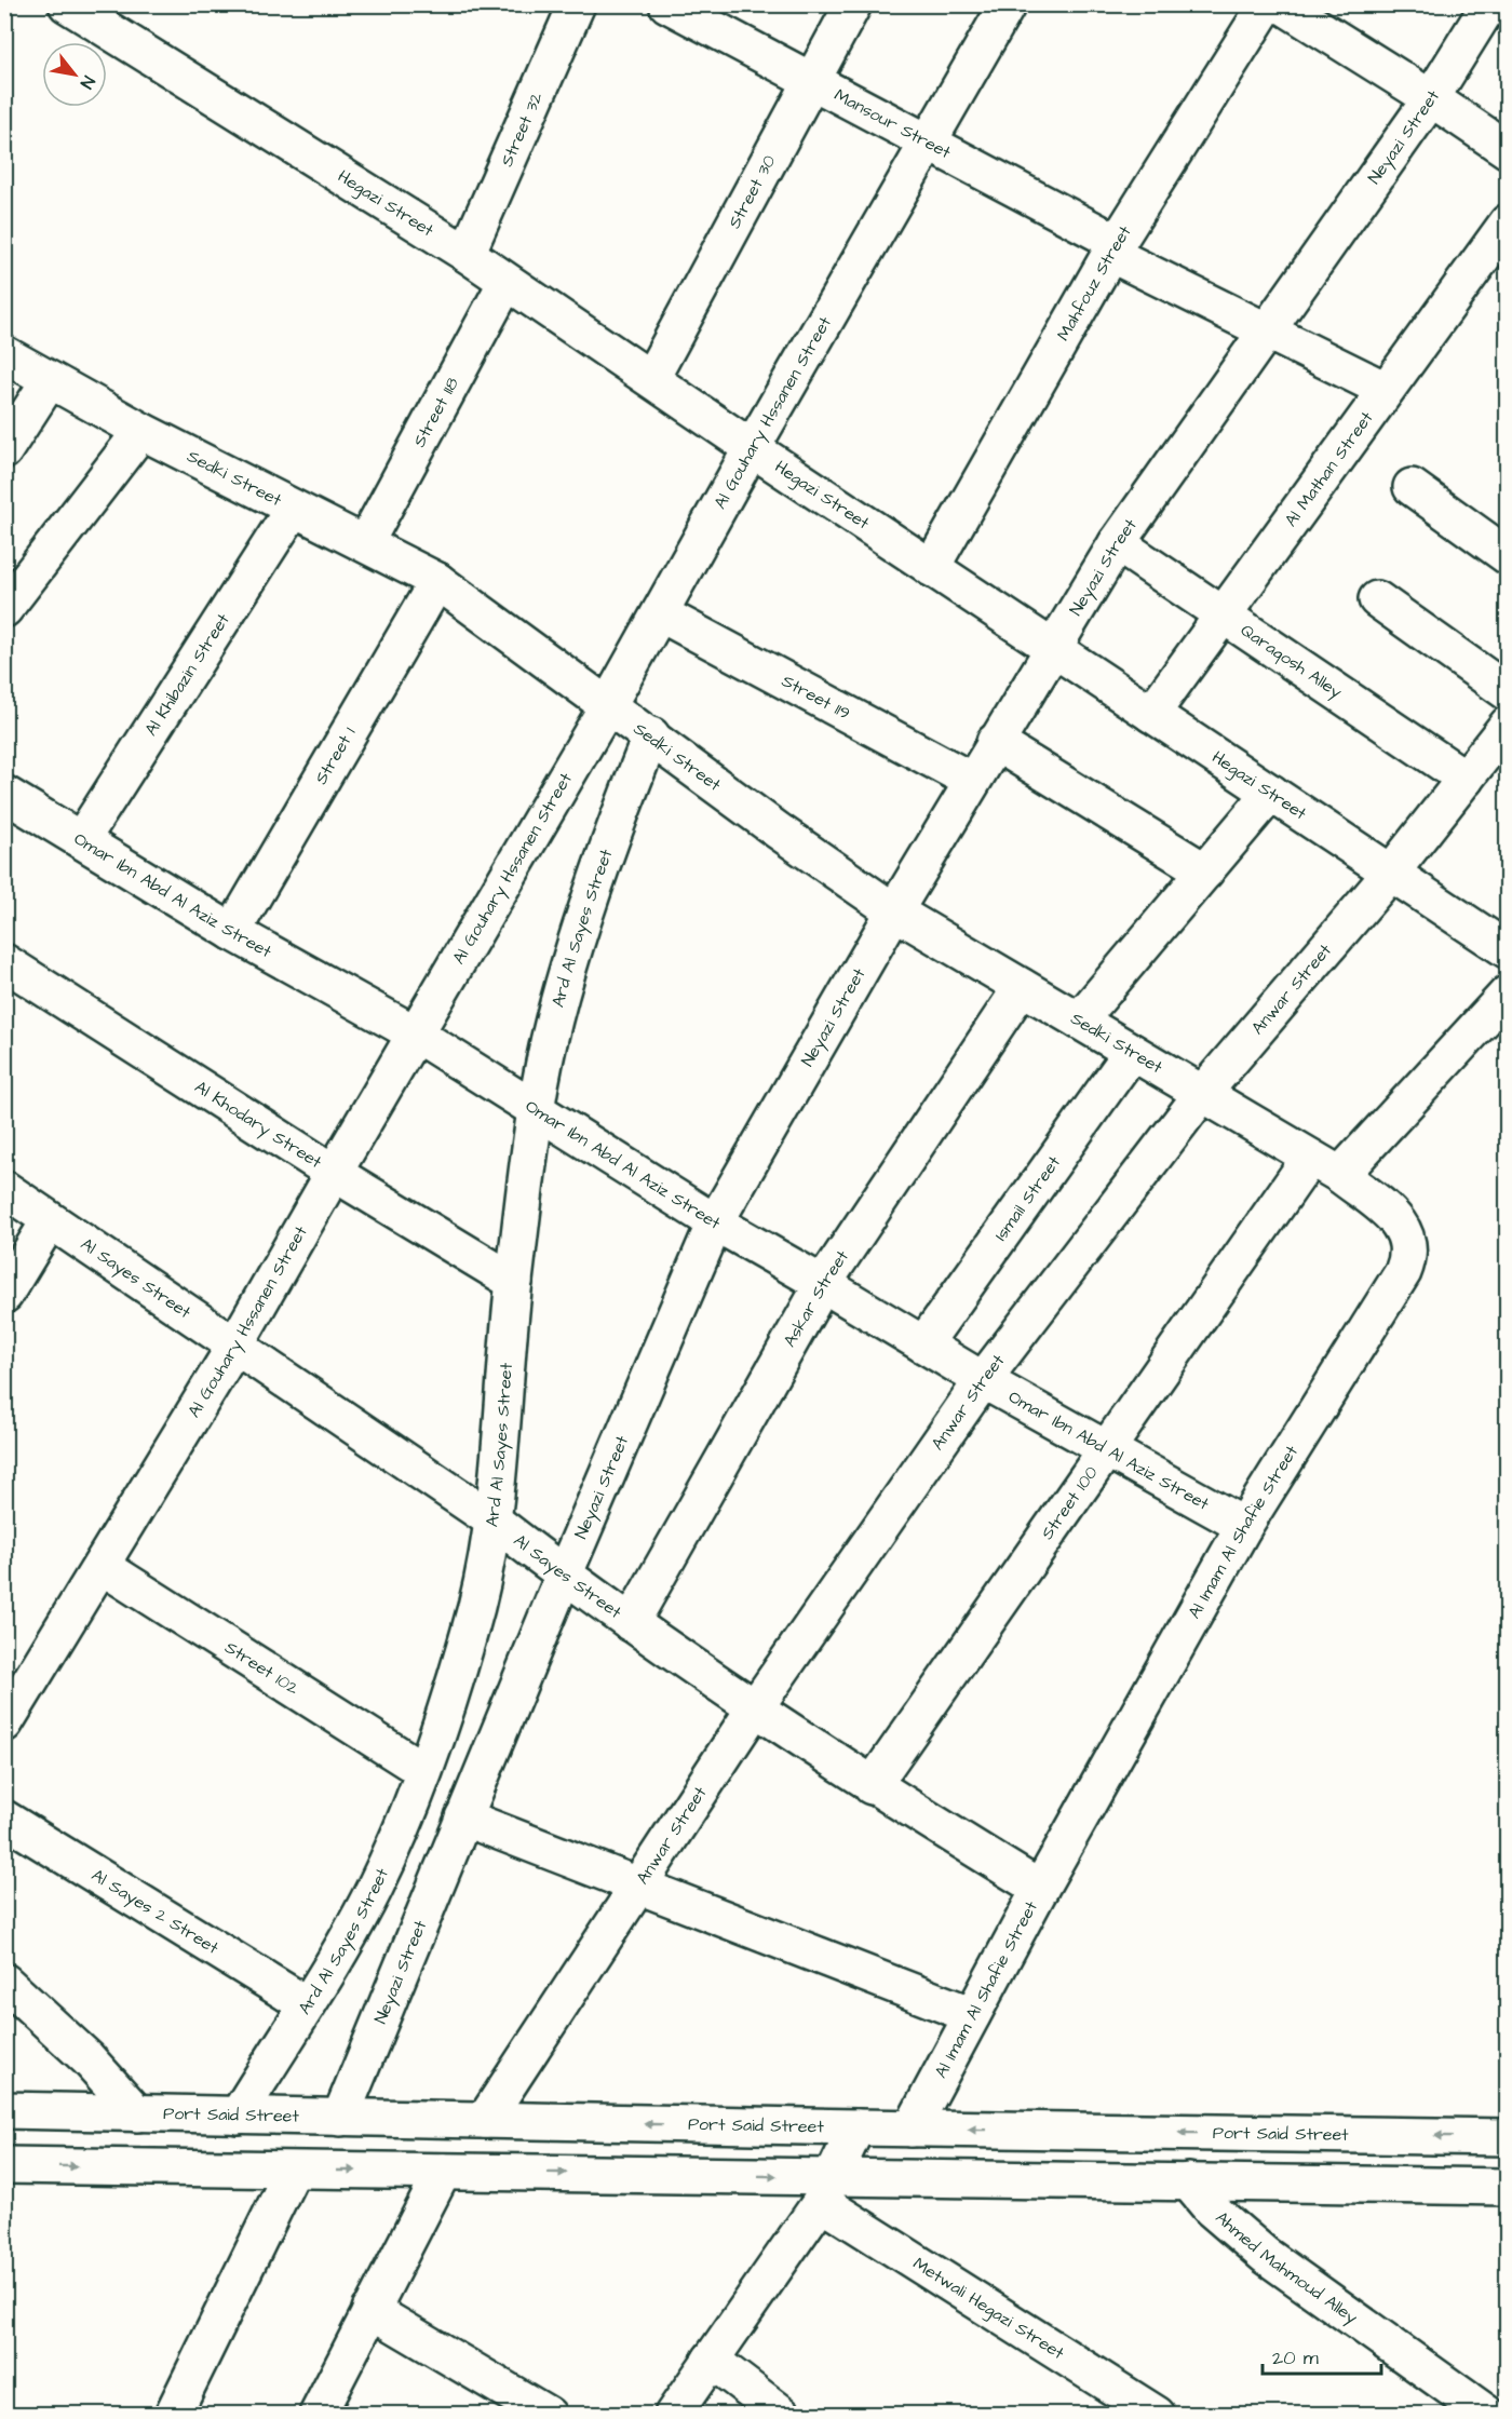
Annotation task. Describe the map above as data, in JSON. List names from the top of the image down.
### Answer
{
  "streets": {
    "street": [
      "Mansour Street",
      "Street 32",
      "Neyazi Street",
      "Street 30",
      "Hegazi Street",
      "Mahfouz Street",
      "Al Gouhary Hssanen Street",
      "Street 118",
      "Al Mathan Street",
      "Sedki Street",
      "Qaraqosh Alley",
      "Al Khibazin Street",
      "Street 119",
      "Street 1",
      "Omar Ibn Abd Al Aziz Street",
      "Ard Al Sayes Street",
      "Anwar Street",
      "Al Khodary Street",
      "Ismail Street",
      "Al Sayes Street",
      "Askar Street",
      "Street 100",
      "Al Imam Al Shafie Street",
      "Street 102",
      "Al Sayes 2 Street",
      "Port Said Street",
      "Ahmed Mahmoud Alley",
      "Metwali Hegazi Street"
    ]
  },
  "crossings": [
    ["Mansour Street", "Neyazi Street"],
    ["Mansour Street", "Street 30"],
    ["Mansour Street", "Mahfouz Street"],
    ["Mansour Street", "Al Gouhary Hssanen Street"],
    ["Mansour Street", "Al Mathan Street"],
    ["Street 32", "Hegazi Street"],
    ["Neyazi Street", "Hegazi Street"],
    ["Neyazi Street", "Sedki Street"],
    ["Neyazi Street", "Qaraqosh Alley"],
    ["Neyazi Street", "Street 119"],
    ["Neyazi Street", "Omar Ibn Abd Al Aziz Street"],
    ["Neyazi Street", "Al Sayes Street"],
    ["Neyazi Street", "Port Said Street"],
    ["Street 30", "Hegazi Street"],
    ["Hegazi Street", "Mahfouz Street"],
    ["Hegazi Street", "Al Gouhary Hssanen Street"],
    ["Hegazi Street", "Street 118"],
    ["Hegazi Street", "Al Mathan Street"],
    ["Hegazi Street", "Anwar Street"],
    ["Al Gouhary Hssanen Street", "Sedki Street"],
    ["Al Gouhary Hssanen Street", "Street 119"],
    ["Al Gouhary Hssanen Street", "Omar Ibn Abd Al Aziz Street"],
    ["Al Gouhary Hssanen Street", "Al Khodary Street"],
    ["Al Gouhary Hssanen Street", "Al Sayes Street"],
    ["Al Gouhary Hssanen Street", "Street 102"],
    ["Street 118", "Sedki Street"],
    ["Al Mathan Street", "Qaraqosh Alley"],
    ["Sedki Street", "Al Khibazin Street"],
    ["Sedki Street", "Street 1"],
    ["Sedki Street", "Ard Al Sayes Street"],
    ["Sedki Street", "Anwar Street"],
    ["Sedki Street", "Ismail Street"],
    ["Sedki Street", "Askar Street"],
    ["Sedki Street", "Street 100"],
    ["Sedki Street", "Al Imam Al Shafie Street"],
    ["Qaraqosh Alley", "Anwar Street"],
    ["Al Khibazin Street", "Omar Ibn Abd Al Aziz Street"],
    ["Street 1", "Omar Ibn Abd Al Aziz Street"],
    ["Omar Ibn Abd Al Aziz Street", "Ard Al Sayes Street"],
    ["Omar Ibn Abd Al Aziz Street", "Anwar Street"],
    ["Omar Ibn Abd Al Aziz Street", "Ismail Street"],
    ["Omar Ibn Abd Al Aziz Street", "Askar Street"],
    ["Omar Ibn Abd Al Aziz Street", "Street 100"],
    ["Omar Ibn Abd Al Aziz Street", "Al Imam Al Shafie Street"],
    ["Ard Al Sayes Street", "Al Khodary Street"],
    ["Ard Al Sayes Street", "Al Sayes Street"],
    ["Ard Al Sayes Street", "Street 102"],
    ["Ard Al Sayes Street", "Al Sayes 2 Street"],
    ["Ard Al Sayes Street", "Port Said Street"],
    ["Anwar Street", "Al Sayes Street"],
    ["Anwar Street", "Port Said Street"],
    ["Al Sayes Street", "Askar Street"],
    ["Al Sayes Street", "Street 100"],
    ["Al Sayes Street", "Al Imam Al Shafie Street"],
    ["Al Imam Al Shafie Street", "Port Said Street"]
  ],
  "scale_bar": "20 m",
  "north": "bottom right"
}
